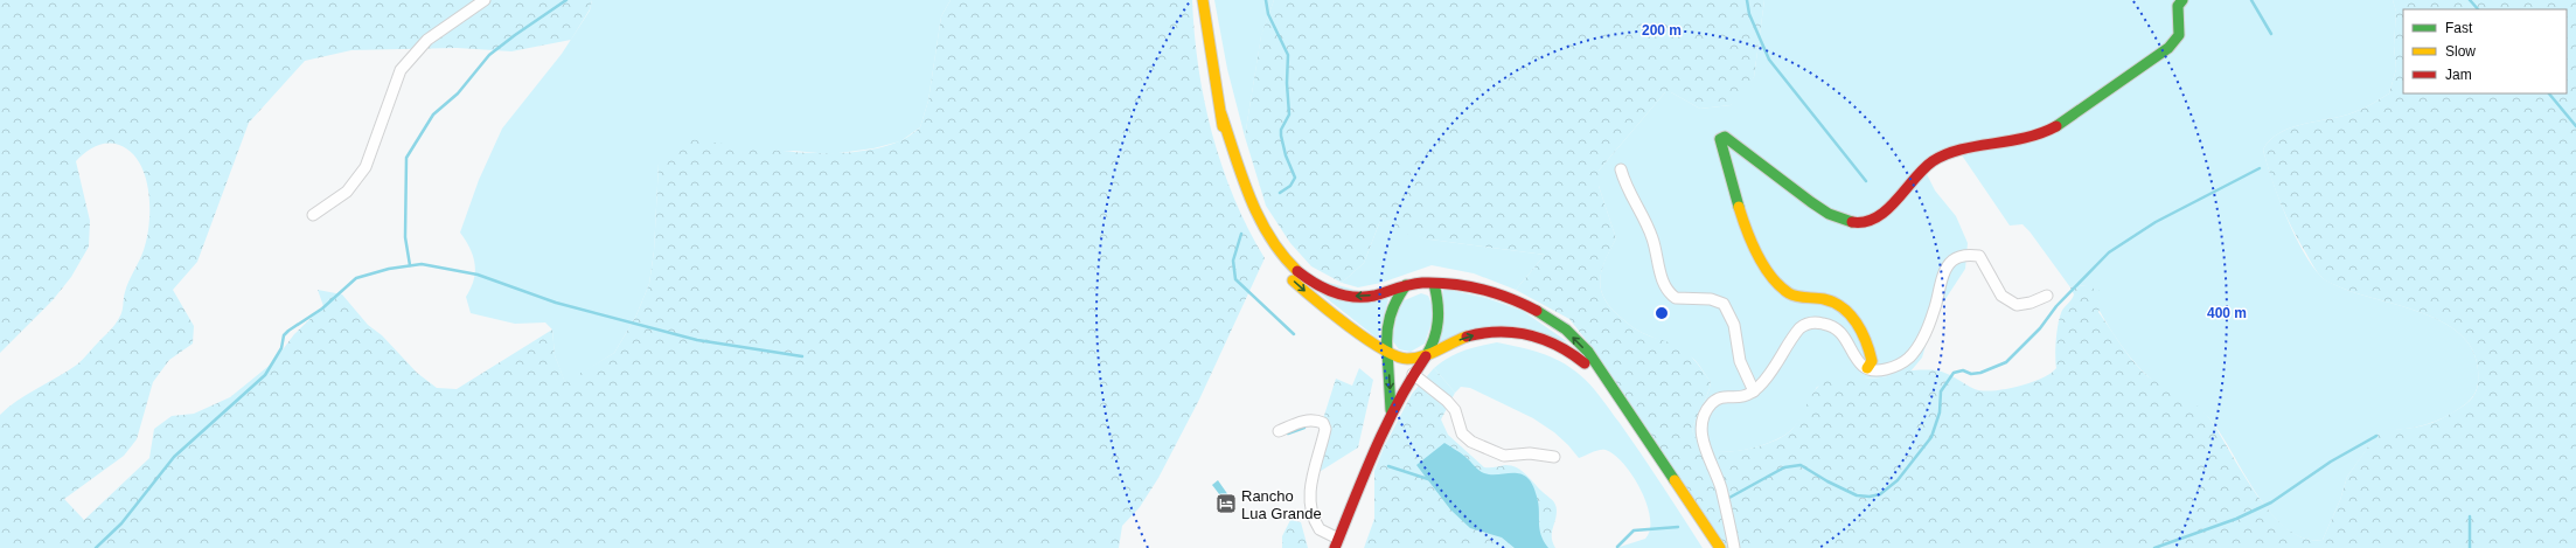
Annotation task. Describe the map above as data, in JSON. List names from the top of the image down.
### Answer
{
  "places": {
    "hotel": ["Rancho Lua Grande"]
  },
  "legend": ["Fast", "Slow", "Jam"],
  "rings": ["200 m", "400 m"]
}
